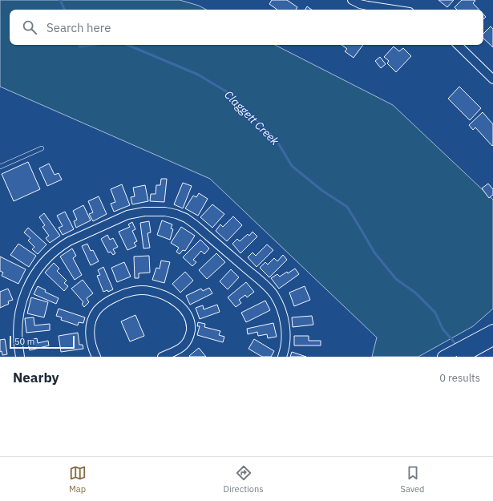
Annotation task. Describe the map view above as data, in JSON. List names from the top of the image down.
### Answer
{
  "water": ["Claggett Creek"],
  "scale_bar": "50 m",
  "page": {
    "search": "Search here",
    "scale": "50 m",
    "heading": ["Nearby", "0 results"],
    "nav": ["Map", "Directions", "Saved"]
  }
}
